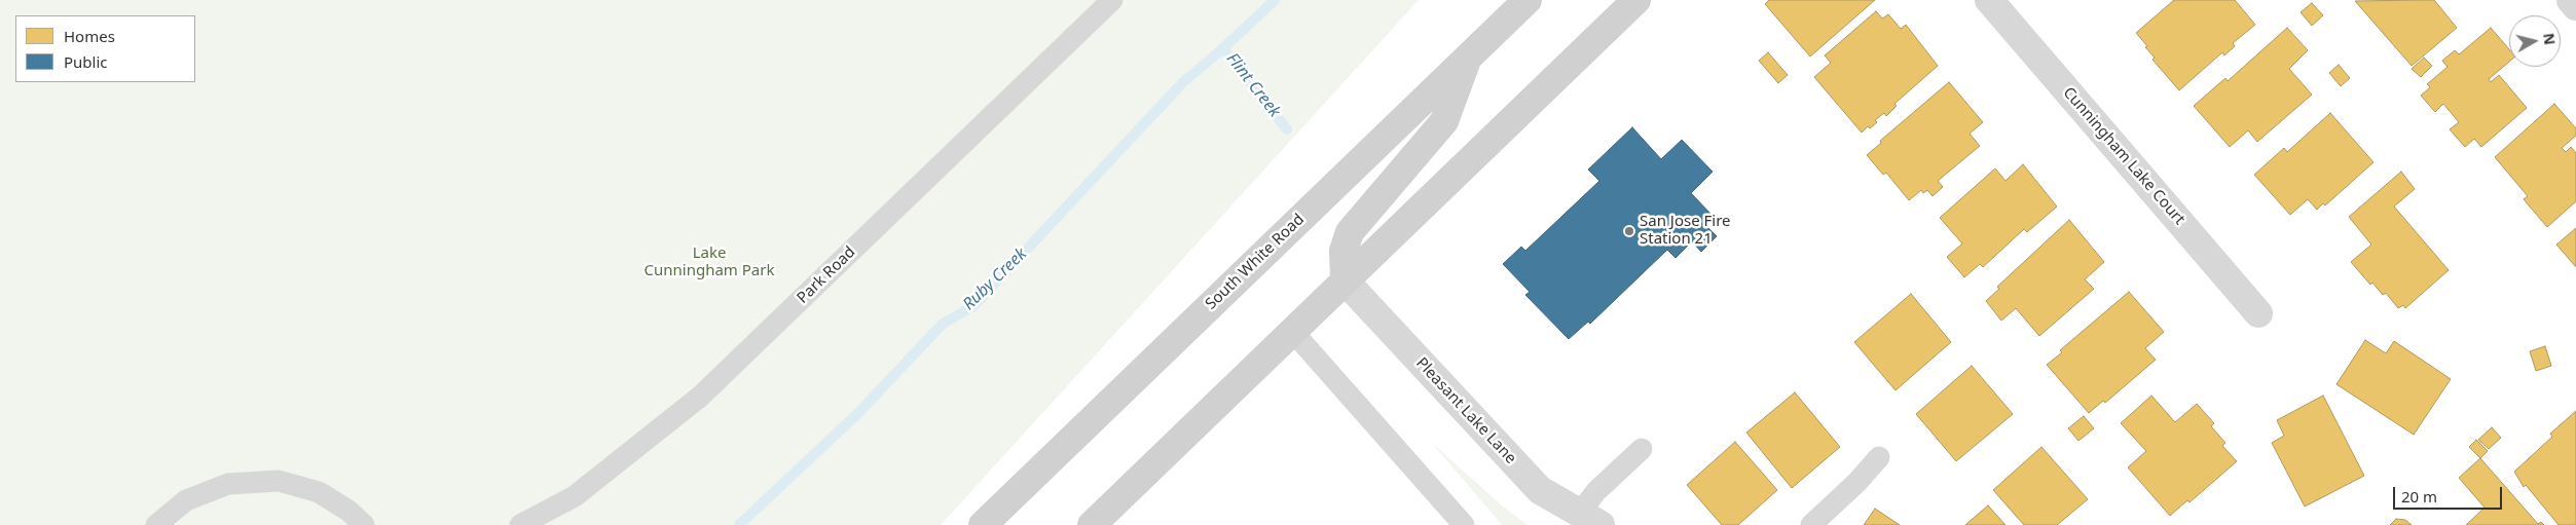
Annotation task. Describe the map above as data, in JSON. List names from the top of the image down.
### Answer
{
  "streets": {
    "main road": ["South White Road"],
    "street": ["Cunningham Lake Court", "Pleasant Lake Lane"],
    "lane": ["Park Road"]
  },
  "water": ["Flint Creek", "Ruby Creek"],
  "parks": ["Lake Cunningham Park"],
  "places": ["San Jose Fire Station 21"],
  "legend": ["Homes", "Public"],
  "scale_bar": "20 m",
  "north": "right"
}
